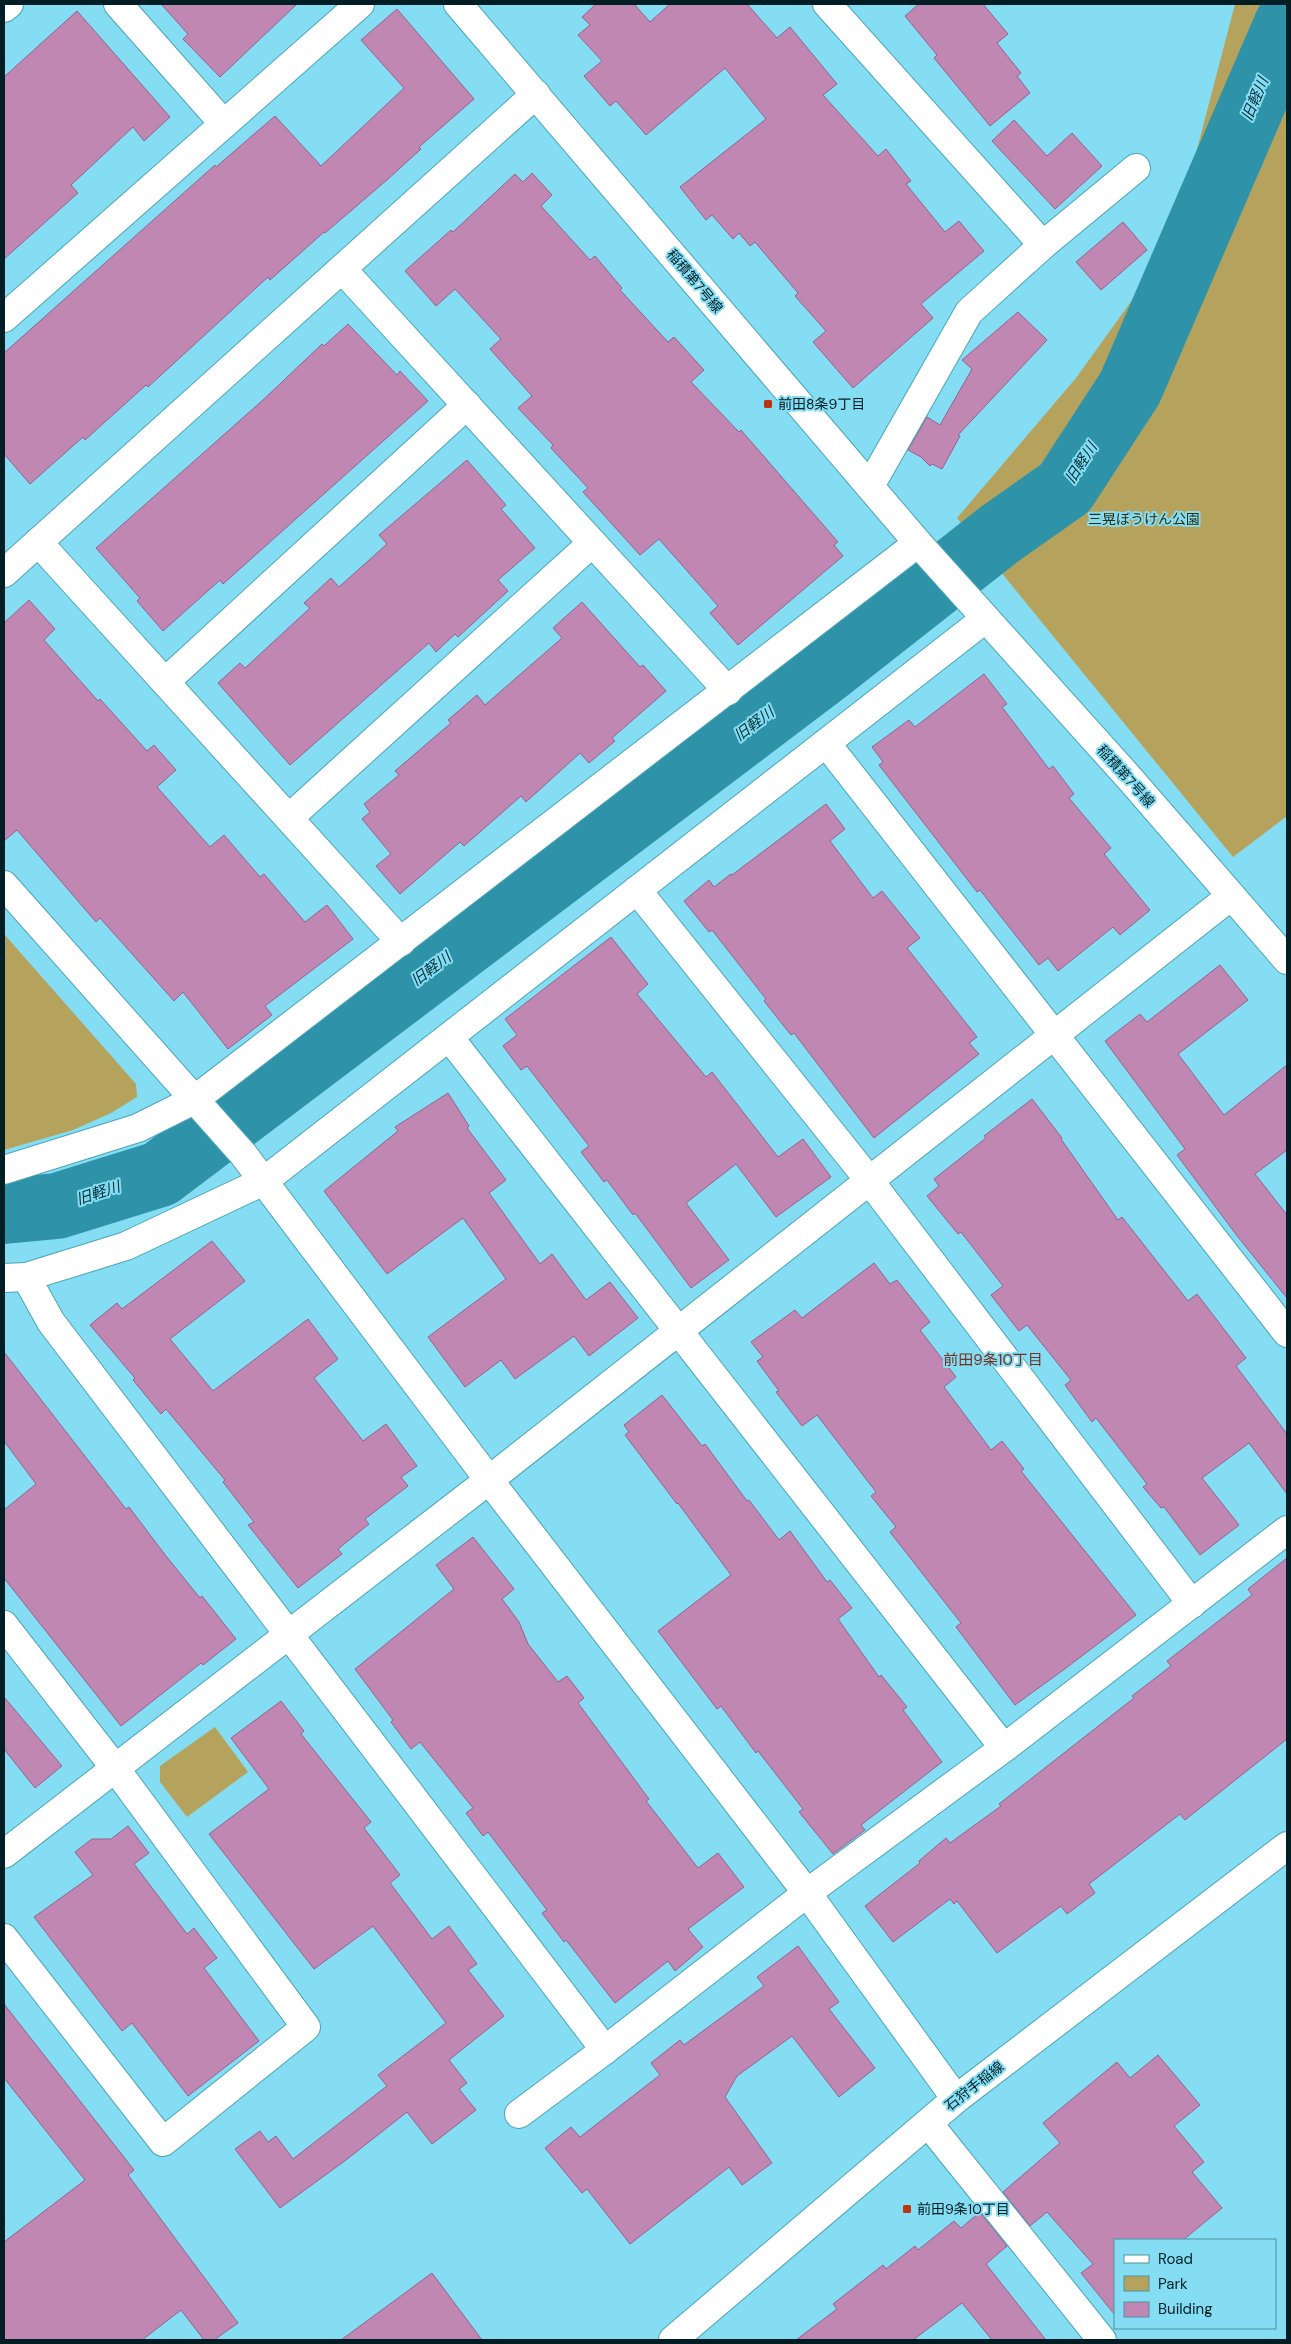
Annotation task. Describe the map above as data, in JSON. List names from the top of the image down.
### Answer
{
  "streets": {
    "street": ["稲積第7号線", "石狩手稲線"]
  },
  "districts": ["前田9条10丁目"],
  "water": ["旧軽川"],
  "parks": ["三晃ぼうけん公園"],
  "places": {
    "transit": ["前田8条9丁目", "前田9条10丁目"]
  },
  "legend": ["Road", "Park", "Building"]
}
